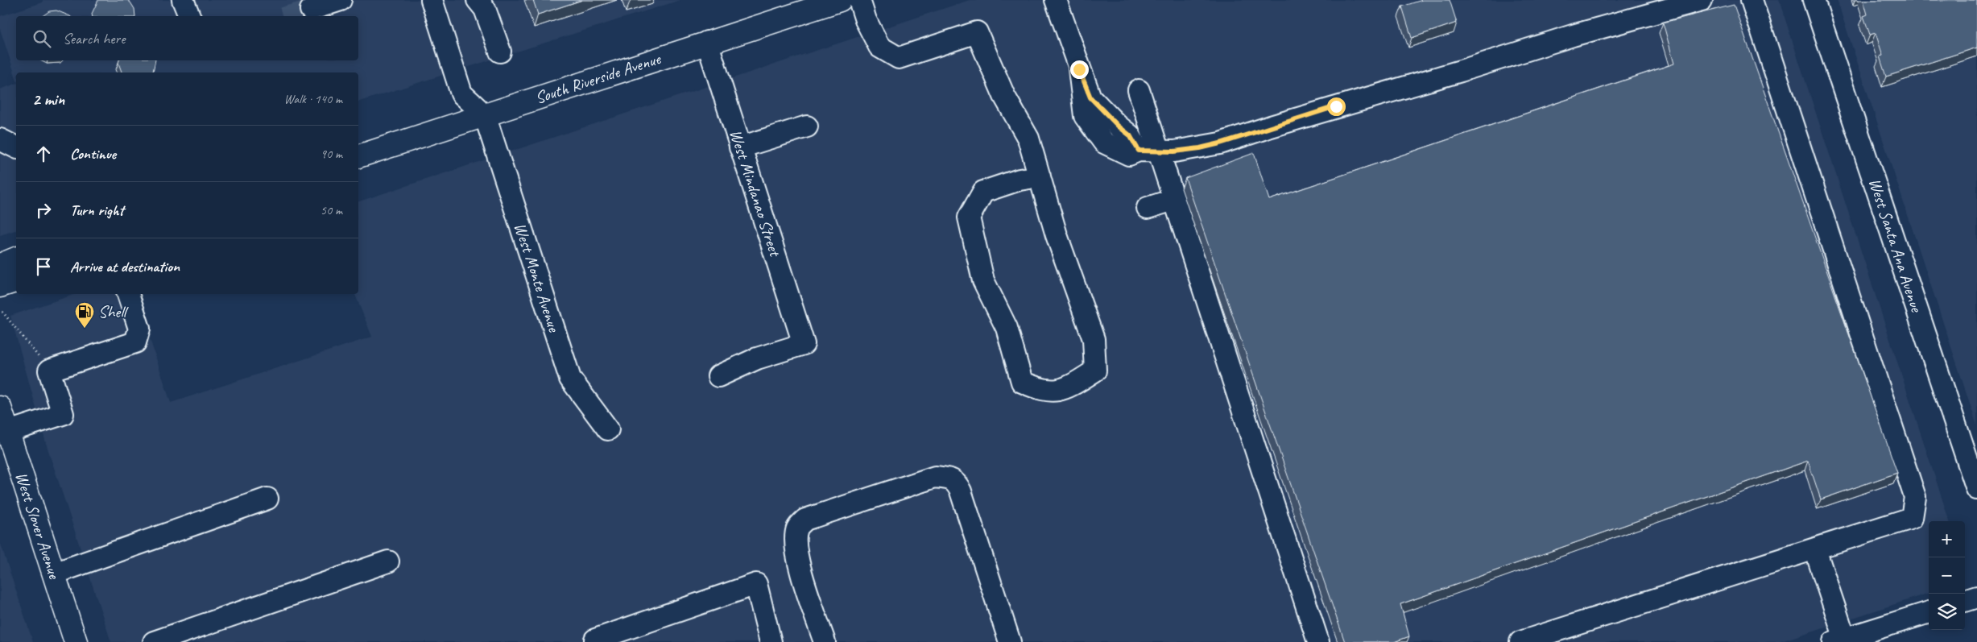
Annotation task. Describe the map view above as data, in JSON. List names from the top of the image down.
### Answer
{
  "streets": {
    "main road": ["South Riverside Avenue", "West Slover Avenue"],
    "street": ["West Mindanao Street", "West Santa Ana Avenue", "West Monte Avenue"]
  },
  "crossings": [
    ["South Riverside Avenue", "West Mindanao Street"],
    ["South Riverside Avenue", "West Monte Avenue"]
  ],
  "places": {
    "fuel station": ["Shell"]
  },
  "page": {
    "search": "Search here",
    "heading": ["2 min", "Walk · 140 m"],
    "list": [
      ["Continue", "90 m"],
      ["Turn right", "50 m"],
      "Arrive at destination"
    ],
    "map_buttons": ["+", "−"]
  }
}
